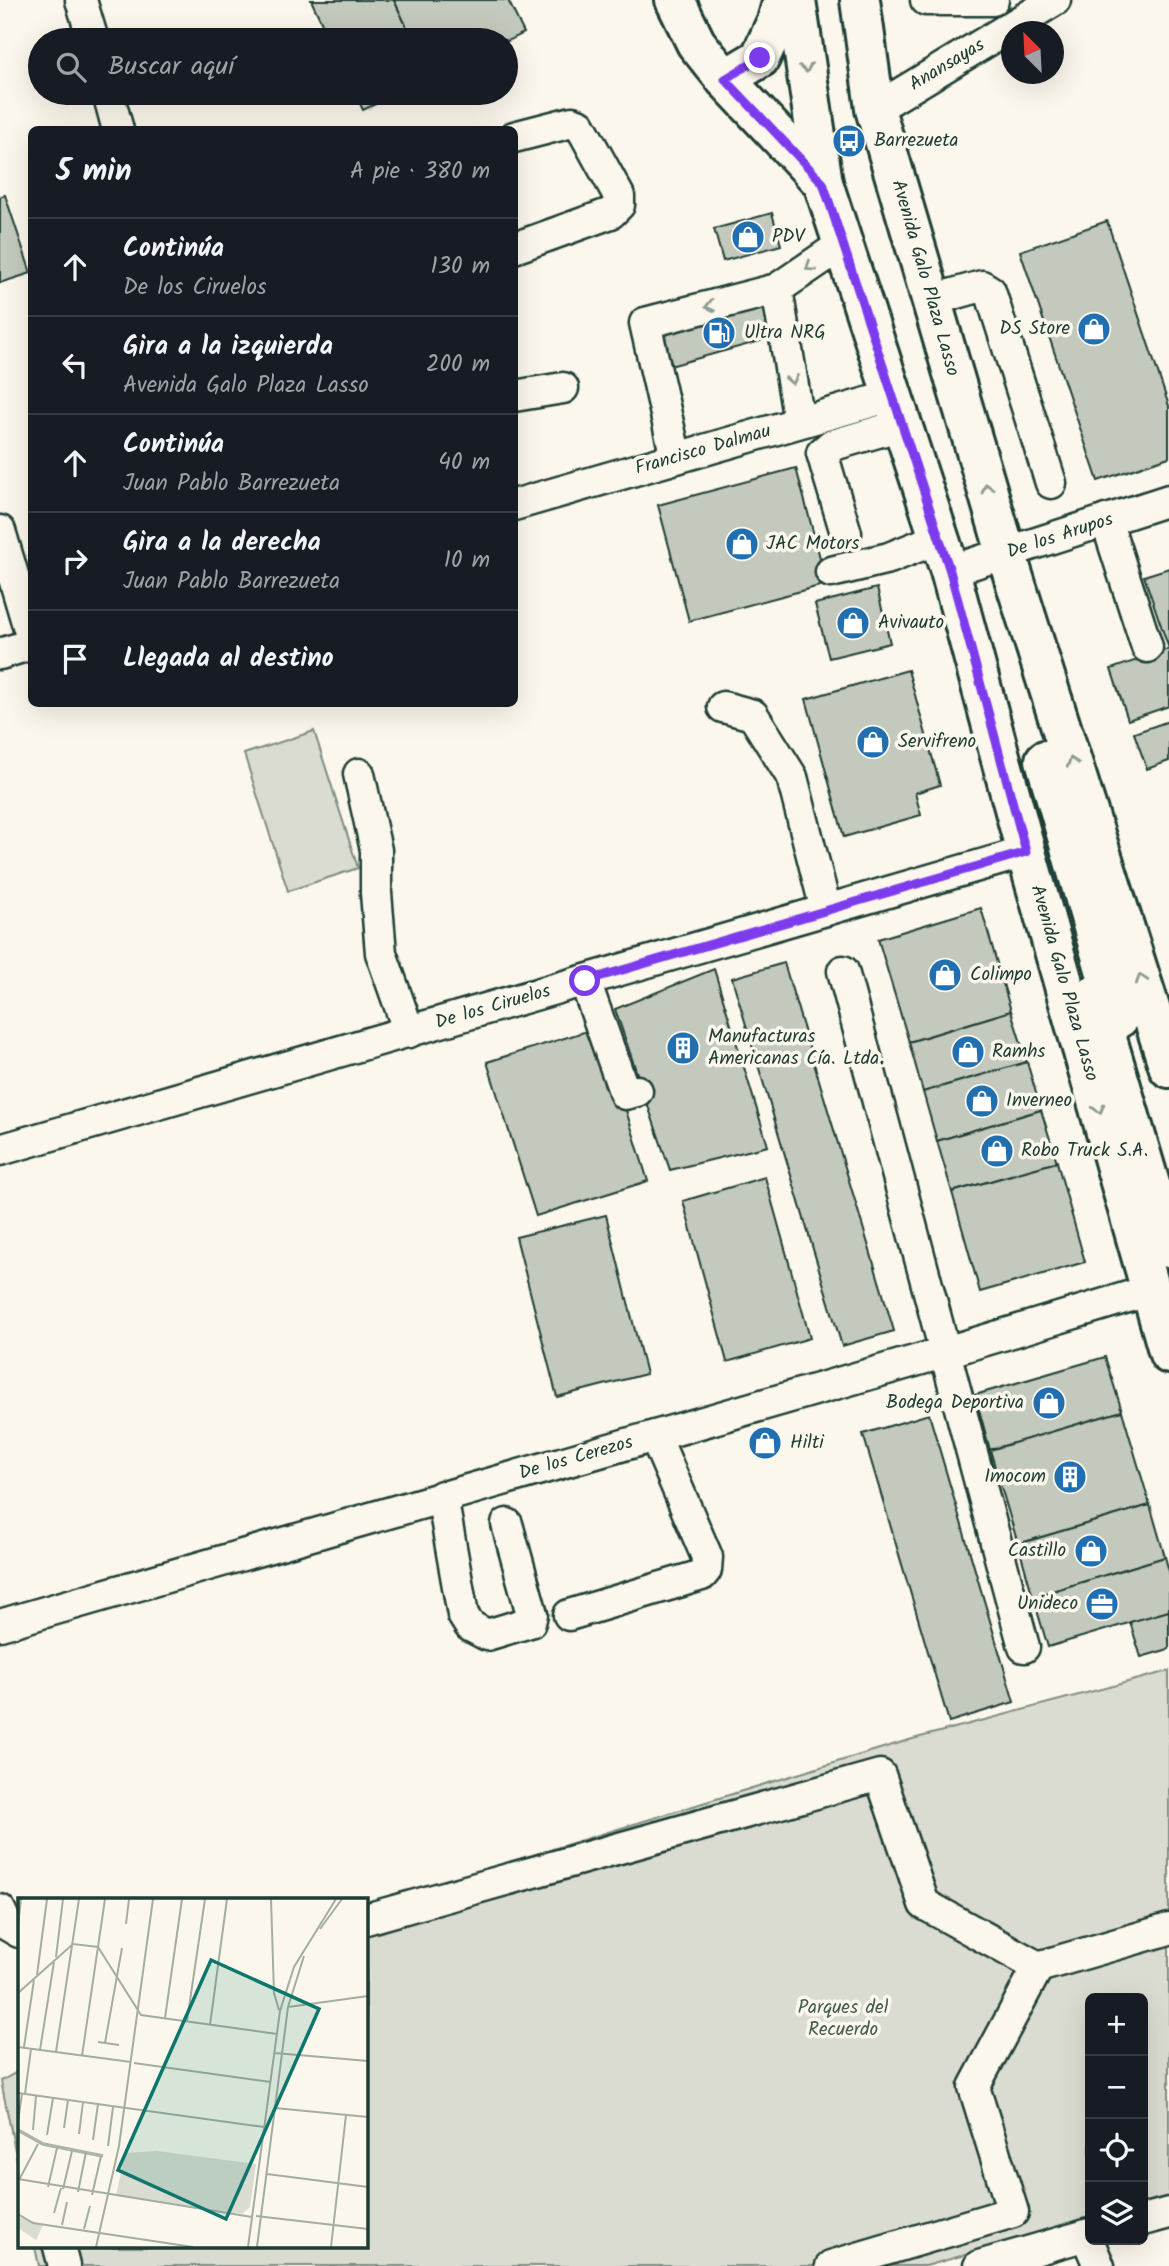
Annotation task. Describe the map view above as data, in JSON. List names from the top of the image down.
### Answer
{
  "streets": {
    "main road": ["Avenida Galo Plaza Lasso"],
    "street": [
      "Anansayas",
      "Francisco Dalmau",
      "De los Arupos",
      "De los Ciruelos",
      "De los Cerezos"
    ]
  },
  "crossings": [
    ["Anansayas", "Avenida Galo Plaza Lasso"],
    ["Avenida Galo Plaza Lasso", "Francisco Dalmau"],
    ["Avenida Galo Plaza Lasso", "De los Arupos"],
    ["Avenida Galo Plaza Lasso", "De los Ciruelos"],
    ["Avenida Galo Plaza Lasso", "De los Cerezos"]
  ],
  "parks": ["Parques del Recuerdo"],
  "places": {
    "bus stop": ["Barrezueta"],
    "shop": [
      "PDV",
      "DS Store",
      "JAC Motors",
      "Avivauto",
      "Servifreno",
      "Colimpo",
      "Ramhs",
      "Inverneo",
      "Robo Truck S.A.",
      "Bodega Deportiva",
      "Hilti",
      "Castillo"
    ],
    "fuel station": ["Ultra NRG"],
    "building": ["Manufacturas Americanas Cía. Ltda.", "Imocom"],
    "office": ["Unideco"]
  },
  "north": "top left",
  "page": {
    "search": "Buscar aquí",
    "heading": ["5 min", "A pie · 380 m"],
    "list": [
      ["Continúa", "De los Ciruelos", "130 m"],
      ["Gira a la izquierda", "Avenida Galo Plaza Lasso", "200 m"],
      ["Continúa", "Juan Pablo Barrezueta", "40 m"],
      ["Gira a la derecha", "Juan Pablo Barrezueta", "10 m"],
      "Llegada al destino"
    ],
    "map_buttons": ["+", "−"]
  }
}
